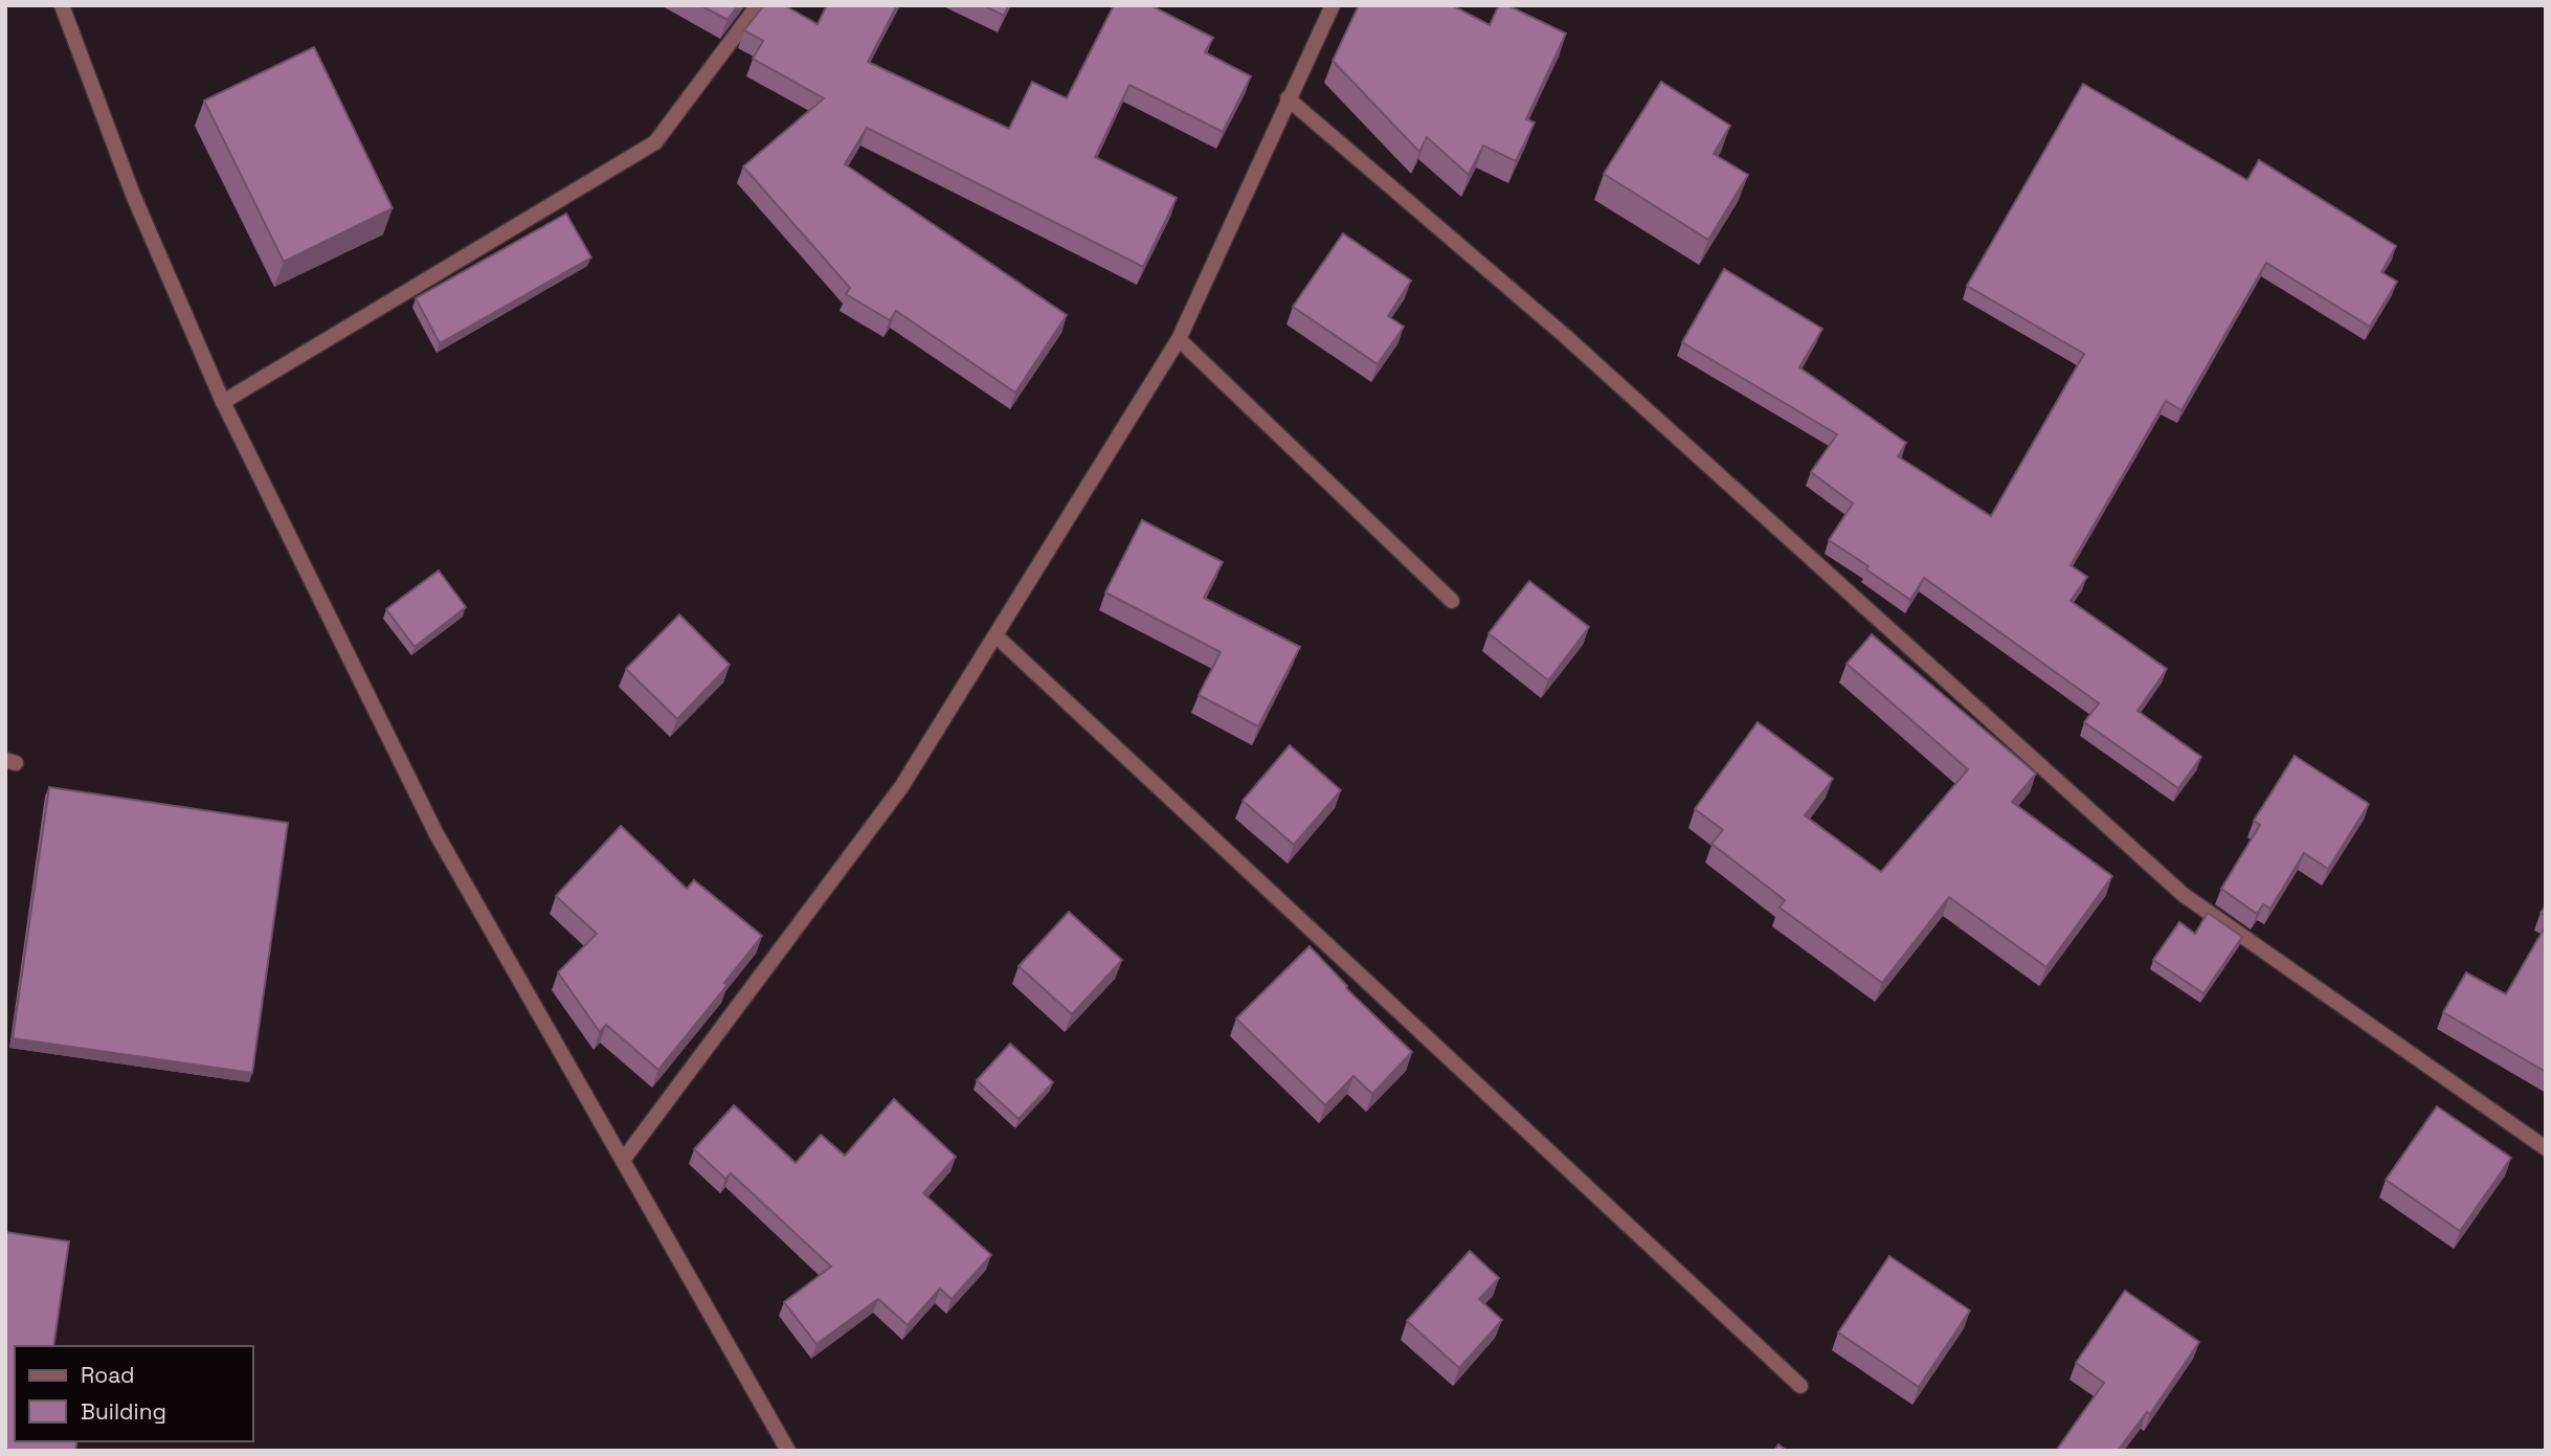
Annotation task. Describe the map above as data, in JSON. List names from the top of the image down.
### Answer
{
  "legend": ["Road", "Building"]
}
